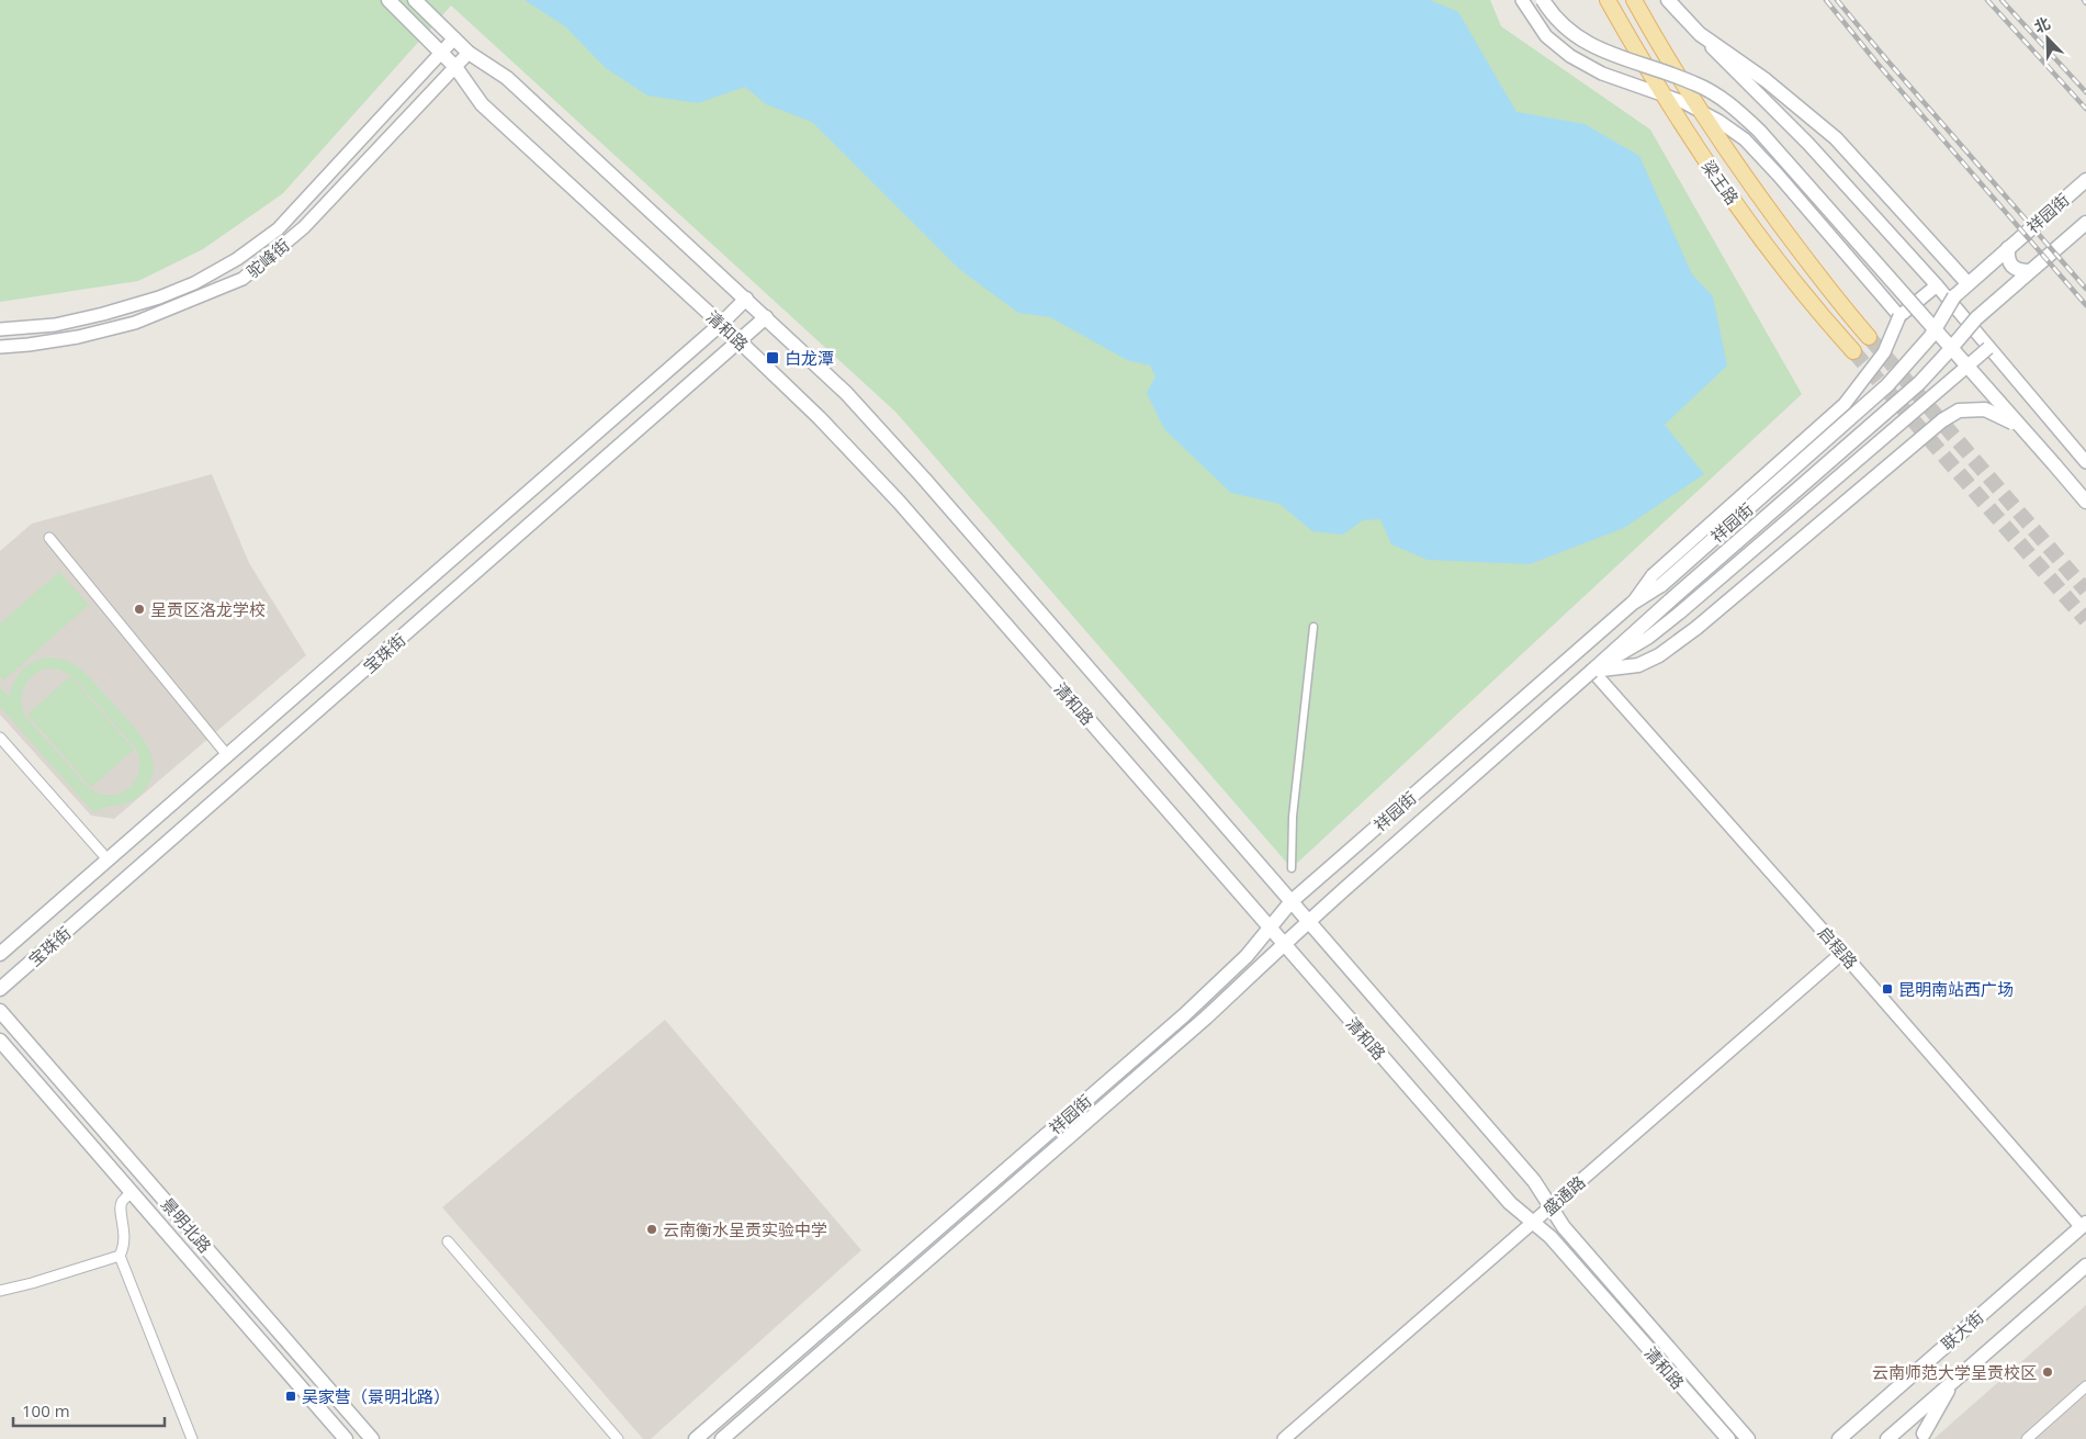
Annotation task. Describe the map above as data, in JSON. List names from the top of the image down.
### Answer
{
  "streets": {
    "main road": [
      "梁王路",
      "祥园街",
      "清和路",
      "宝珠街",
      "景明北路",
      "联大街"
    ],
    "street": ["驼峰街", "启程路", "盛通路"]
  },
  "crossings": [
    ["祥园街", "清和路"],
    ["祥园街", "启程路"],
    ["驼峰街", "清和路"],
    ["清和路", "宝珠街"],
    ["清和路", "盛通路"],
    ["启程路", "盛通路"],
    ["启程路", "联大街"]
  ],
  "places": {
    "transit": ["白龙潭", "昆明南站西广场", "吴家营（景明北路）"],
    "other": ["呈贡区洛龙学校", "云南衡水呈贡实验中学", "云南师范大学呈贡校区"]
  },
  "scale_bar": "100 m",
  "north": "top left"
}
